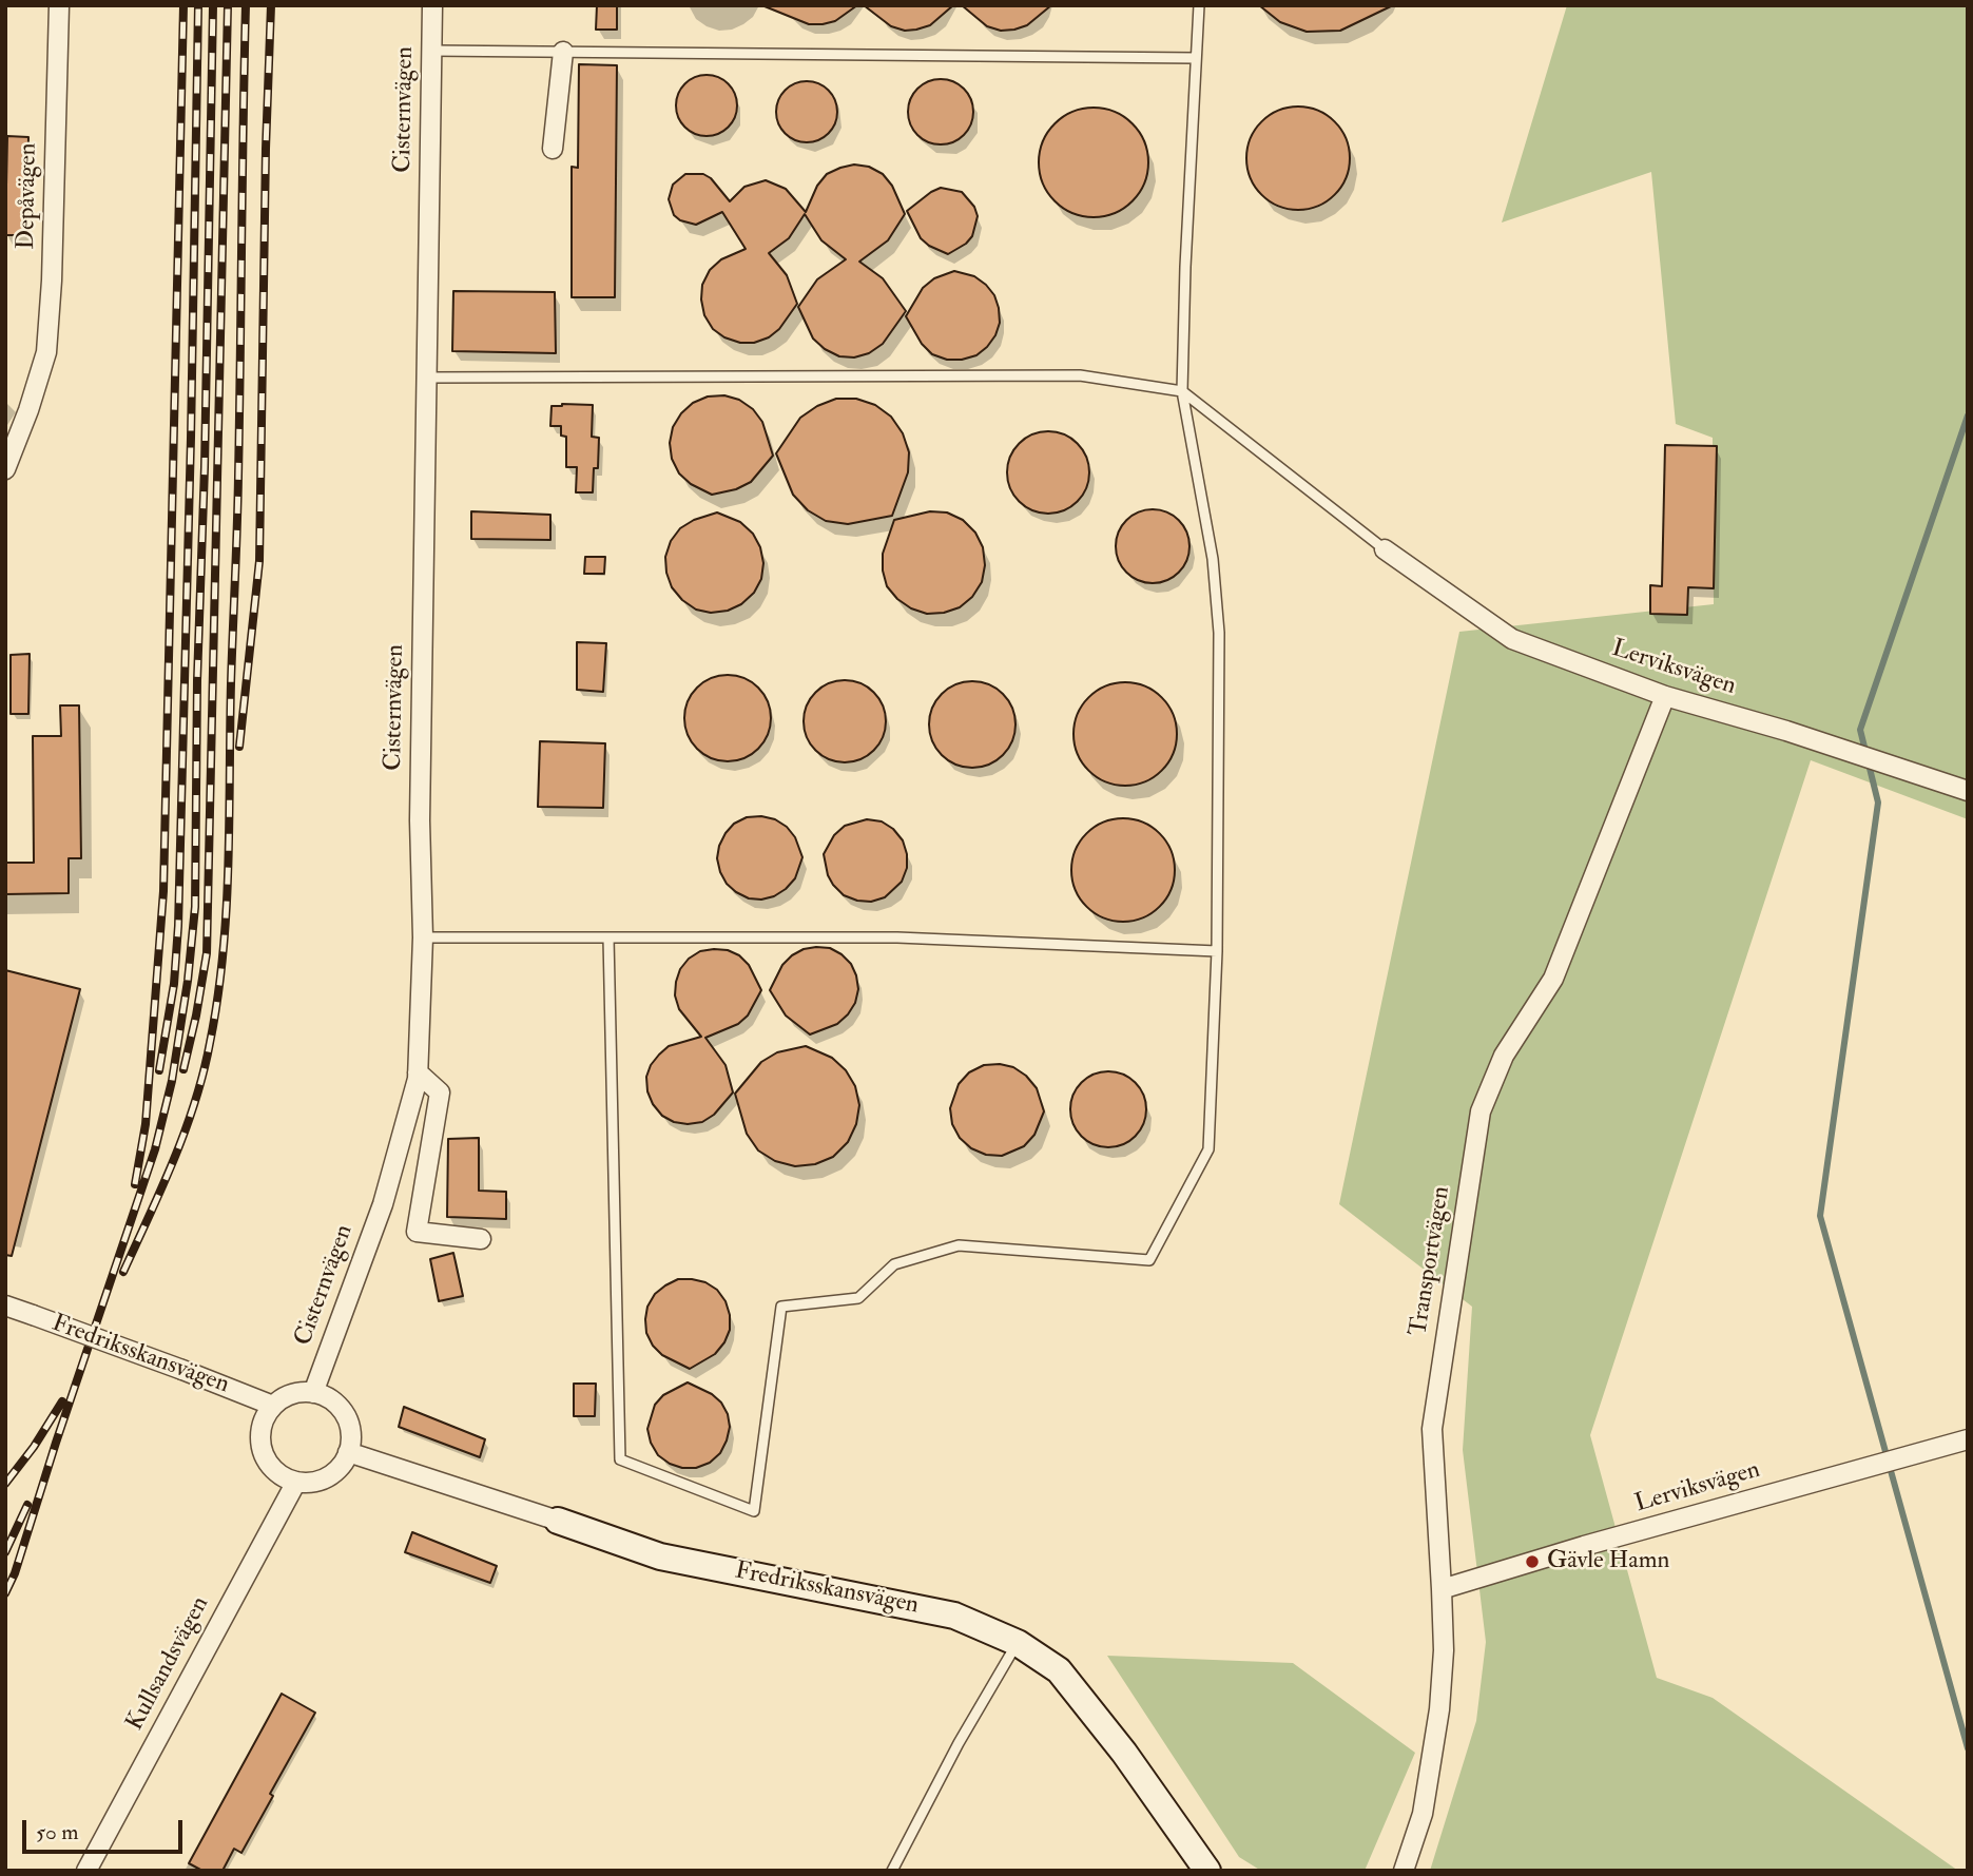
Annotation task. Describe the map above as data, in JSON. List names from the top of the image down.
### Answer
{
  "streets": {
    "main road": ["Fredriksskansvägen"],
    "street": [
      "Cisternvägen",
      "Depåvägen",
      "Lerviksvägen",
      "Transportvägen",
      "Kullsandsvägen"
    ]
  },
  "crossings": [
    ["Cisternvägen", "Fredriksskansvägen"],
    ["Cisternvägen", "Kullsandsvägen"],
    ["Lerviksvägen", "Transportvägen"],
    ["Fredriksskansvägen", "Kullsandsvägen"]
  ],
  "places": ["Gävle Hamn"],
  "scale_bar": "50 m"
}
